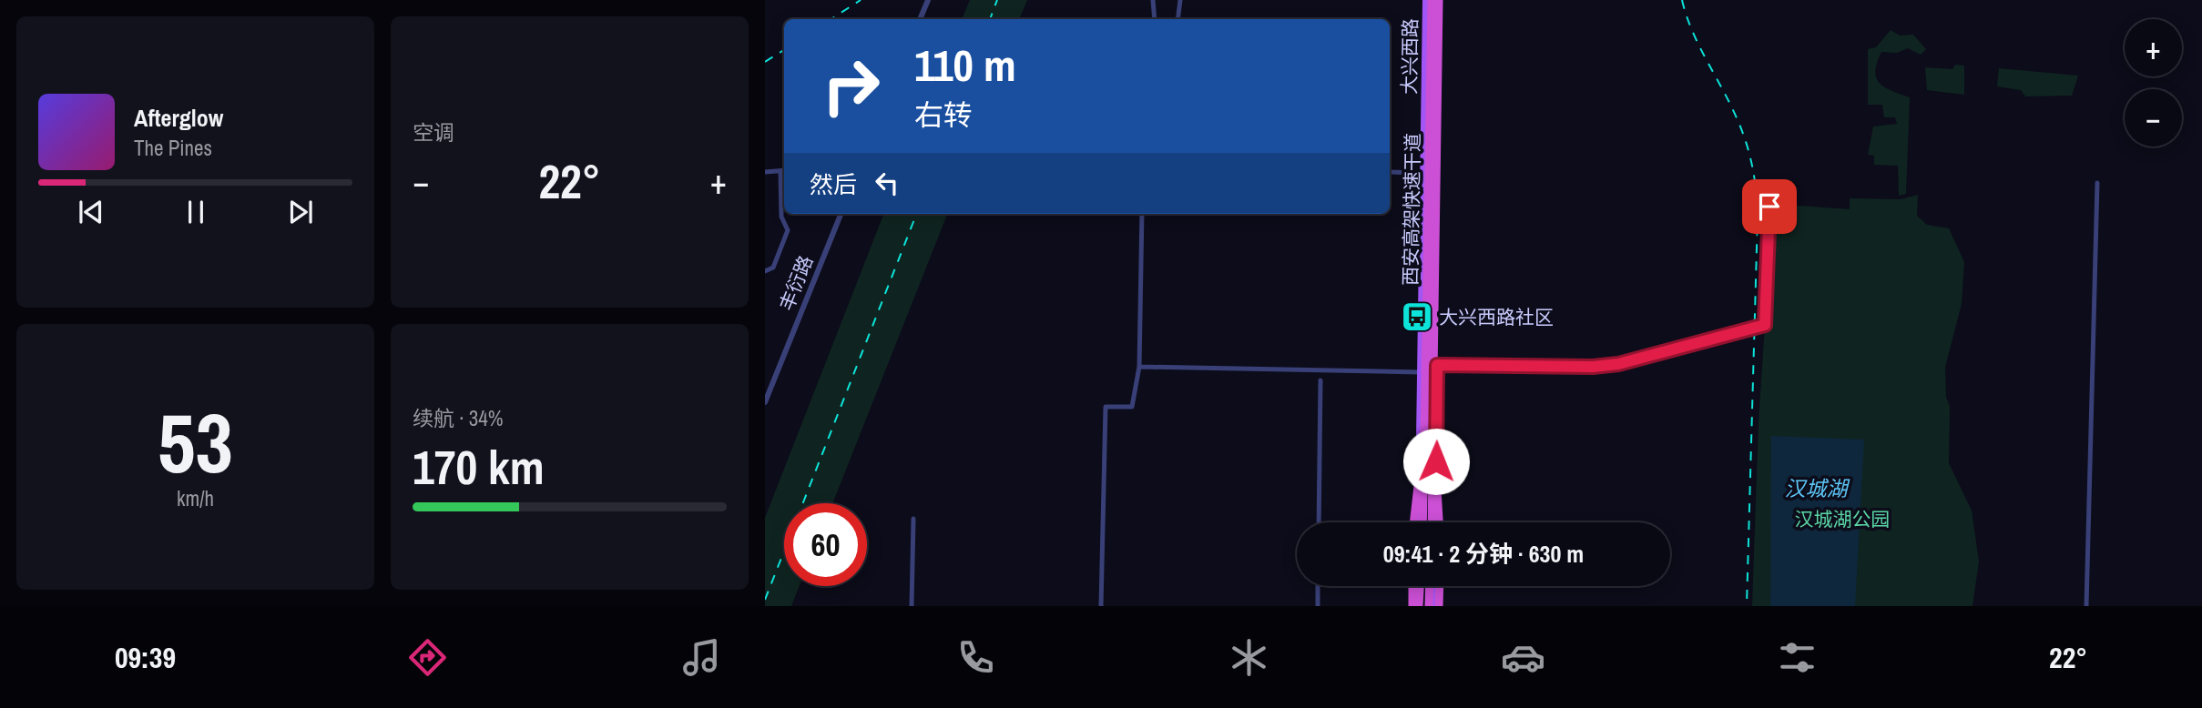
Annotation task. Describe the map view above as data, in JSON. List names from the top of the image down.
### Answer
{
  "streets": {
    "highway": ["西安高架快速干道"],
    "main road": ["大兴西路"],
    "street": ["丰衍路"]
  },
  "crossings": [
    ["大兴西路", "西安高架快速干道"]
  ],
  "water": ["汉城湖"],
  "parks": ["汉城湖公园"],
  "places": {
    "bus stop": ["大兴西路社区"]
  },
  "page": {
    "tile": [
      "空调",
      ["53", "km/h"],
      ["续航 · 34%", "170 km"]
    ],
    "map_buttons": ["+", "−"],
    "turn": ["110 m", "右转"],
    "song": ["Afterglow", "The Pines"],
    "then": "然后",
    "heat": ["−", "22°", "+"],
    "limit": "60",
    "trip": "09:41 · 2 分钟 · 630 m",
    "tabs": ["09:39", "22°"]
  }
}
